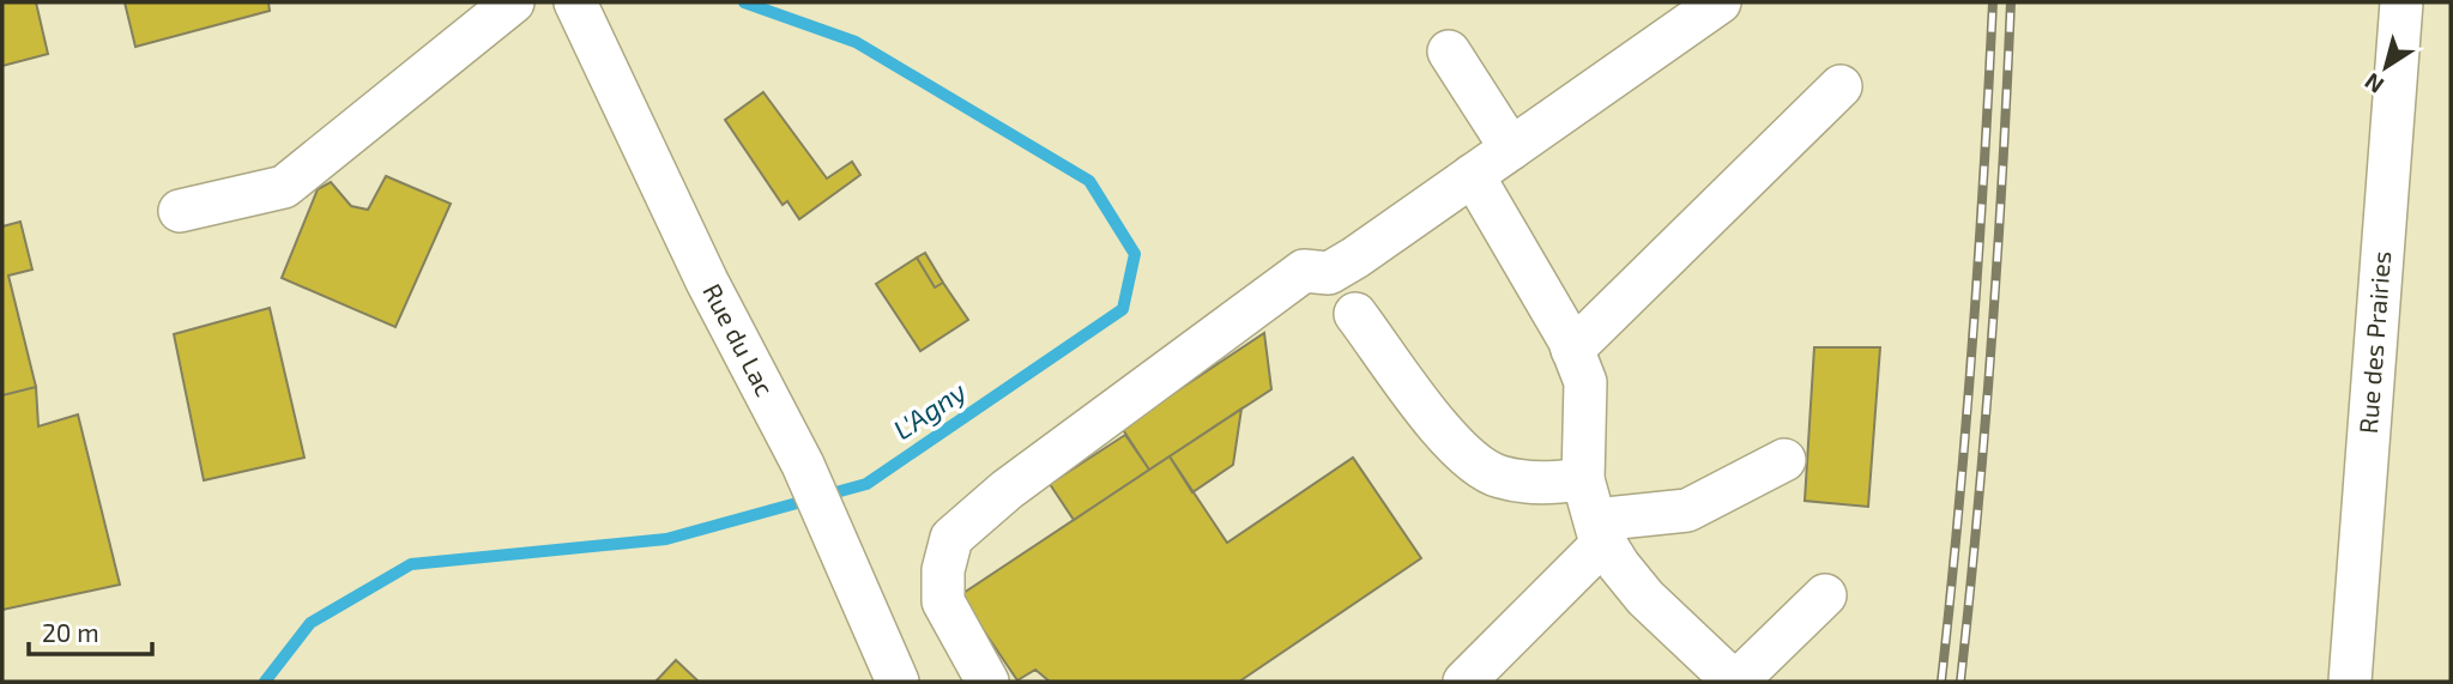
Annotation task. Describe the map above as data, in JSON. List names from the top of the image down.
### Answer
{
  "streets": {
    "street": ["Rue du Lac", "Rue des Prairies"]
  },
  "water": ["L'Agny"],
  "scale_bar": "20 m",
  "north": "bottom left"
}
